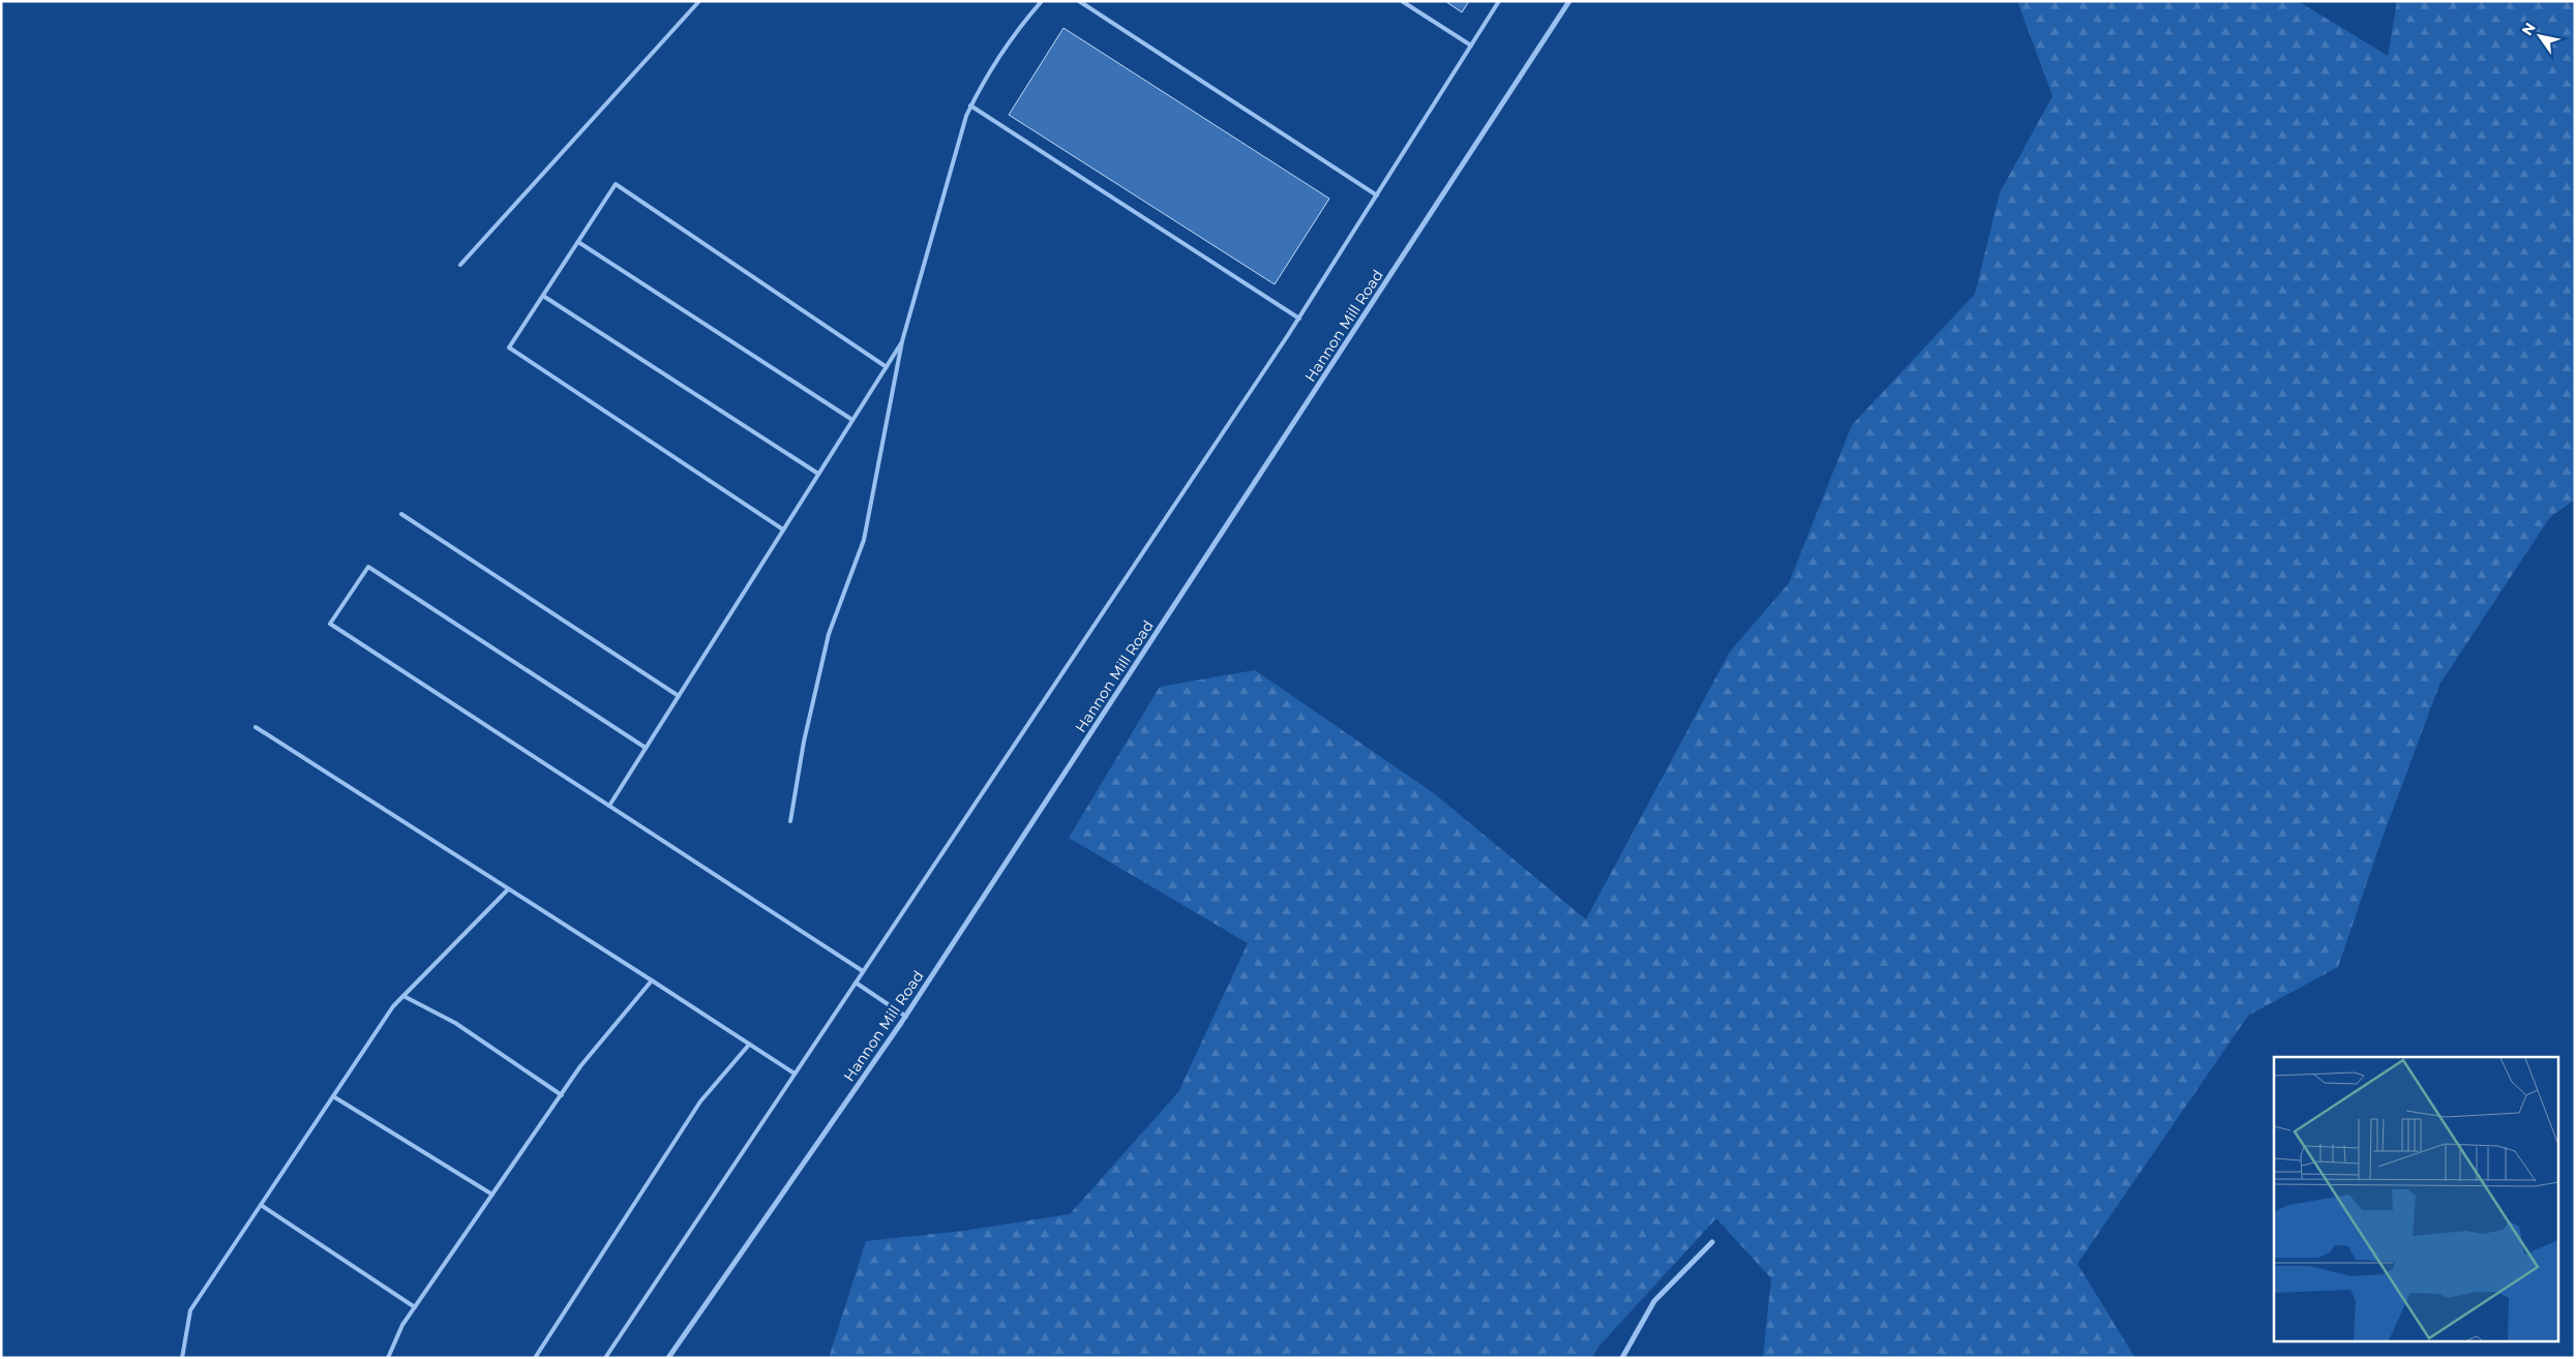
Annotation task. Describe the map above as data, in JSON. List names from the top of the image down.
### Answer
{
  "streets": {
    "street": ["Hannon Mill Road"]
  },
  "north": "top left"
}
